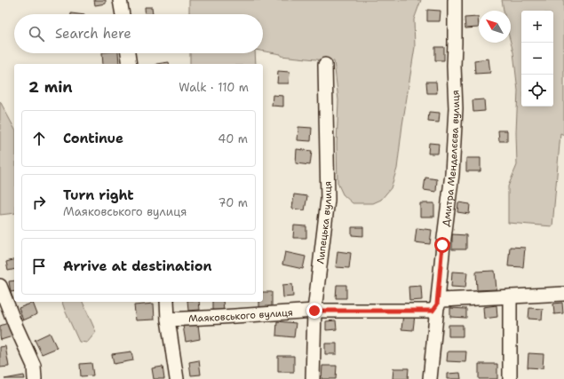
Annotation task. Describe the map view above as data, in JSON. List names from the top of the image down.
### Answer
{
  "streets": {
    "street": ["Дмитра Менделєєва вулиця", "Липецька вулиця", "Маяковського вулиця"]
  },
  "crossings": [
    ["Дмитра Менделєєва вулиця", "Маяковського вулиця"],
    ["Липецька вулиця", "Маяковського вулиця"]
  ],
  "north": "top left",
  "page": {
    "map_buttons": ["+", "−"],
    "search": "Search here",
    "heading": ["2 min", "Walk · 110 m"],
    "list": [
      ["Continue", "40 m"],
      ["Turn right", "Маяковського вулиця", "70 m"],
      "Arrive at destination"
    ]
  }
}
